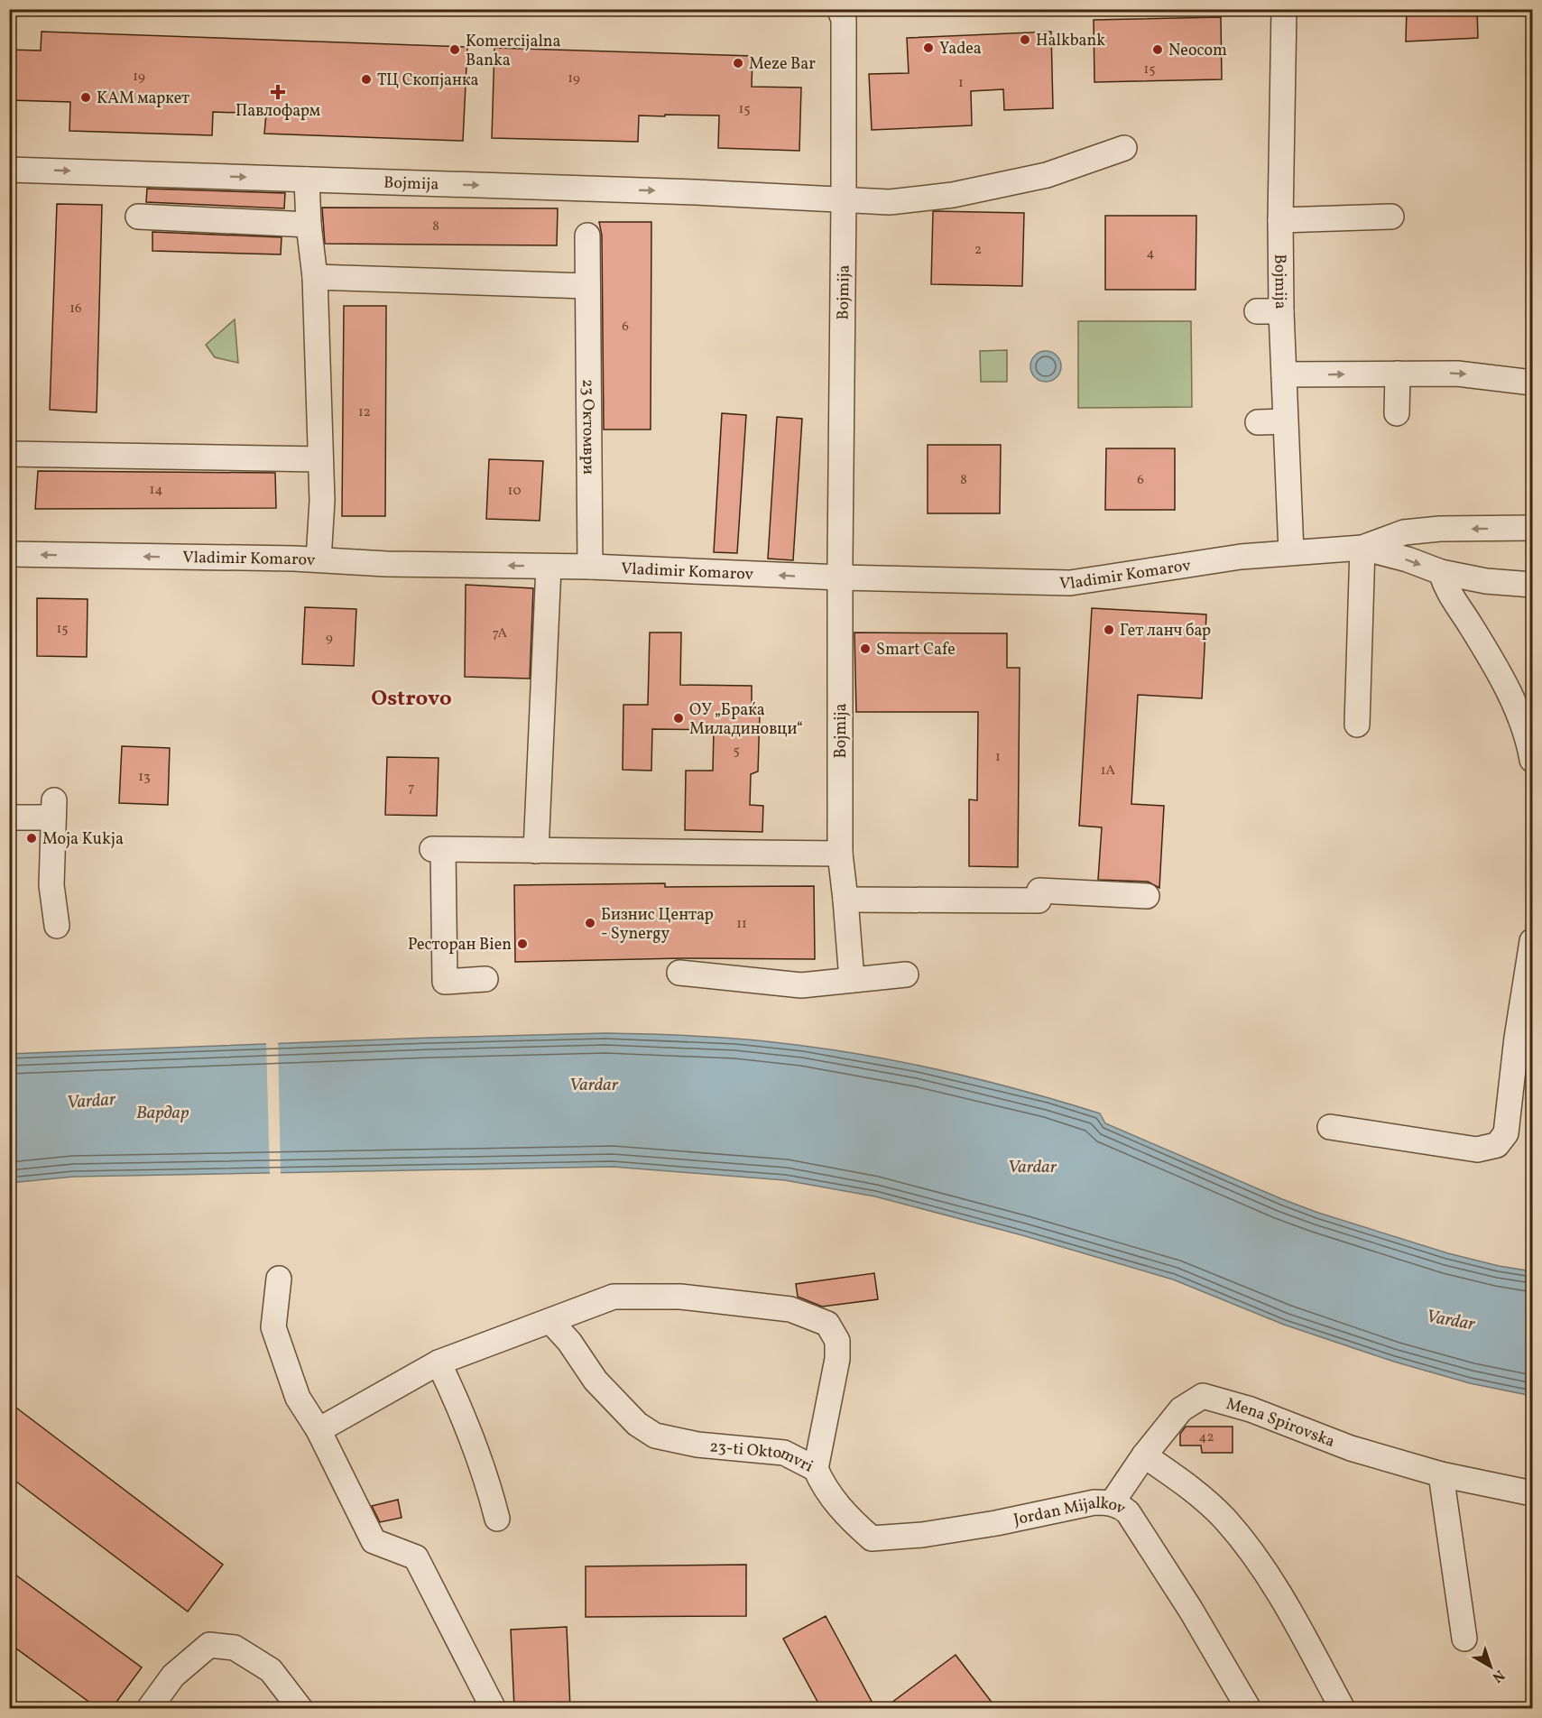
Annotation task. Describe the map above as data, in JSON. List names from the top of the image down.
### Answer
{
  "streets": {
    "street": [
      "Bojmija",
      "23 Октомври",
      "Vladimir Komarov",
      "Mena Spirovska",
      "23-ti Oktomvri",
      "Jordan Mijalkov"
    ]
  },
  "crossings": [
    ["Bojmija", "Vladimir Komarov"],
    ["23 Октомври", "Vladimir Komarov"],
    ["Mena Spirovska", "Jordan Mijalkov"],
    ["23-ti Oktomvri", "Jordan Mijalkov"]
  ],
  "districts": ["Ostrovo"],
  "water": ["Vardar", "Вардар"],
  "places": {
    "other": [
      "Halkbank",
      "Yadea",
      "Komercijalna Banka",
      "Neocom",
      "Meze Bar",
      "ТЦ Скопјанка",
      "KAM маркет",
      "Гет ланч бар",
      "Smart Cafe",
      "ОУ „Браќа Миладиновци“",
      "Moja Kukja",
      "Бизнис Центар - Synergy",
      "Ресторан Bien"
    ],
    "health": ["Павлофарм"]
  },
  "house_numbers": [
    "15",
    "19",
    "19",
    "1",
    "15",
    "8",
    "2",
    "4",
    "16",
    "6",
    "12",
    "8",
    "6",
    "14",
    "10",
    "15",
    "7А",
    "9",
    "5",
    "1",
    "1А",
    "13",
    "7",
    "11",
    "42"
  ],
  "north": "bottom right"
}
